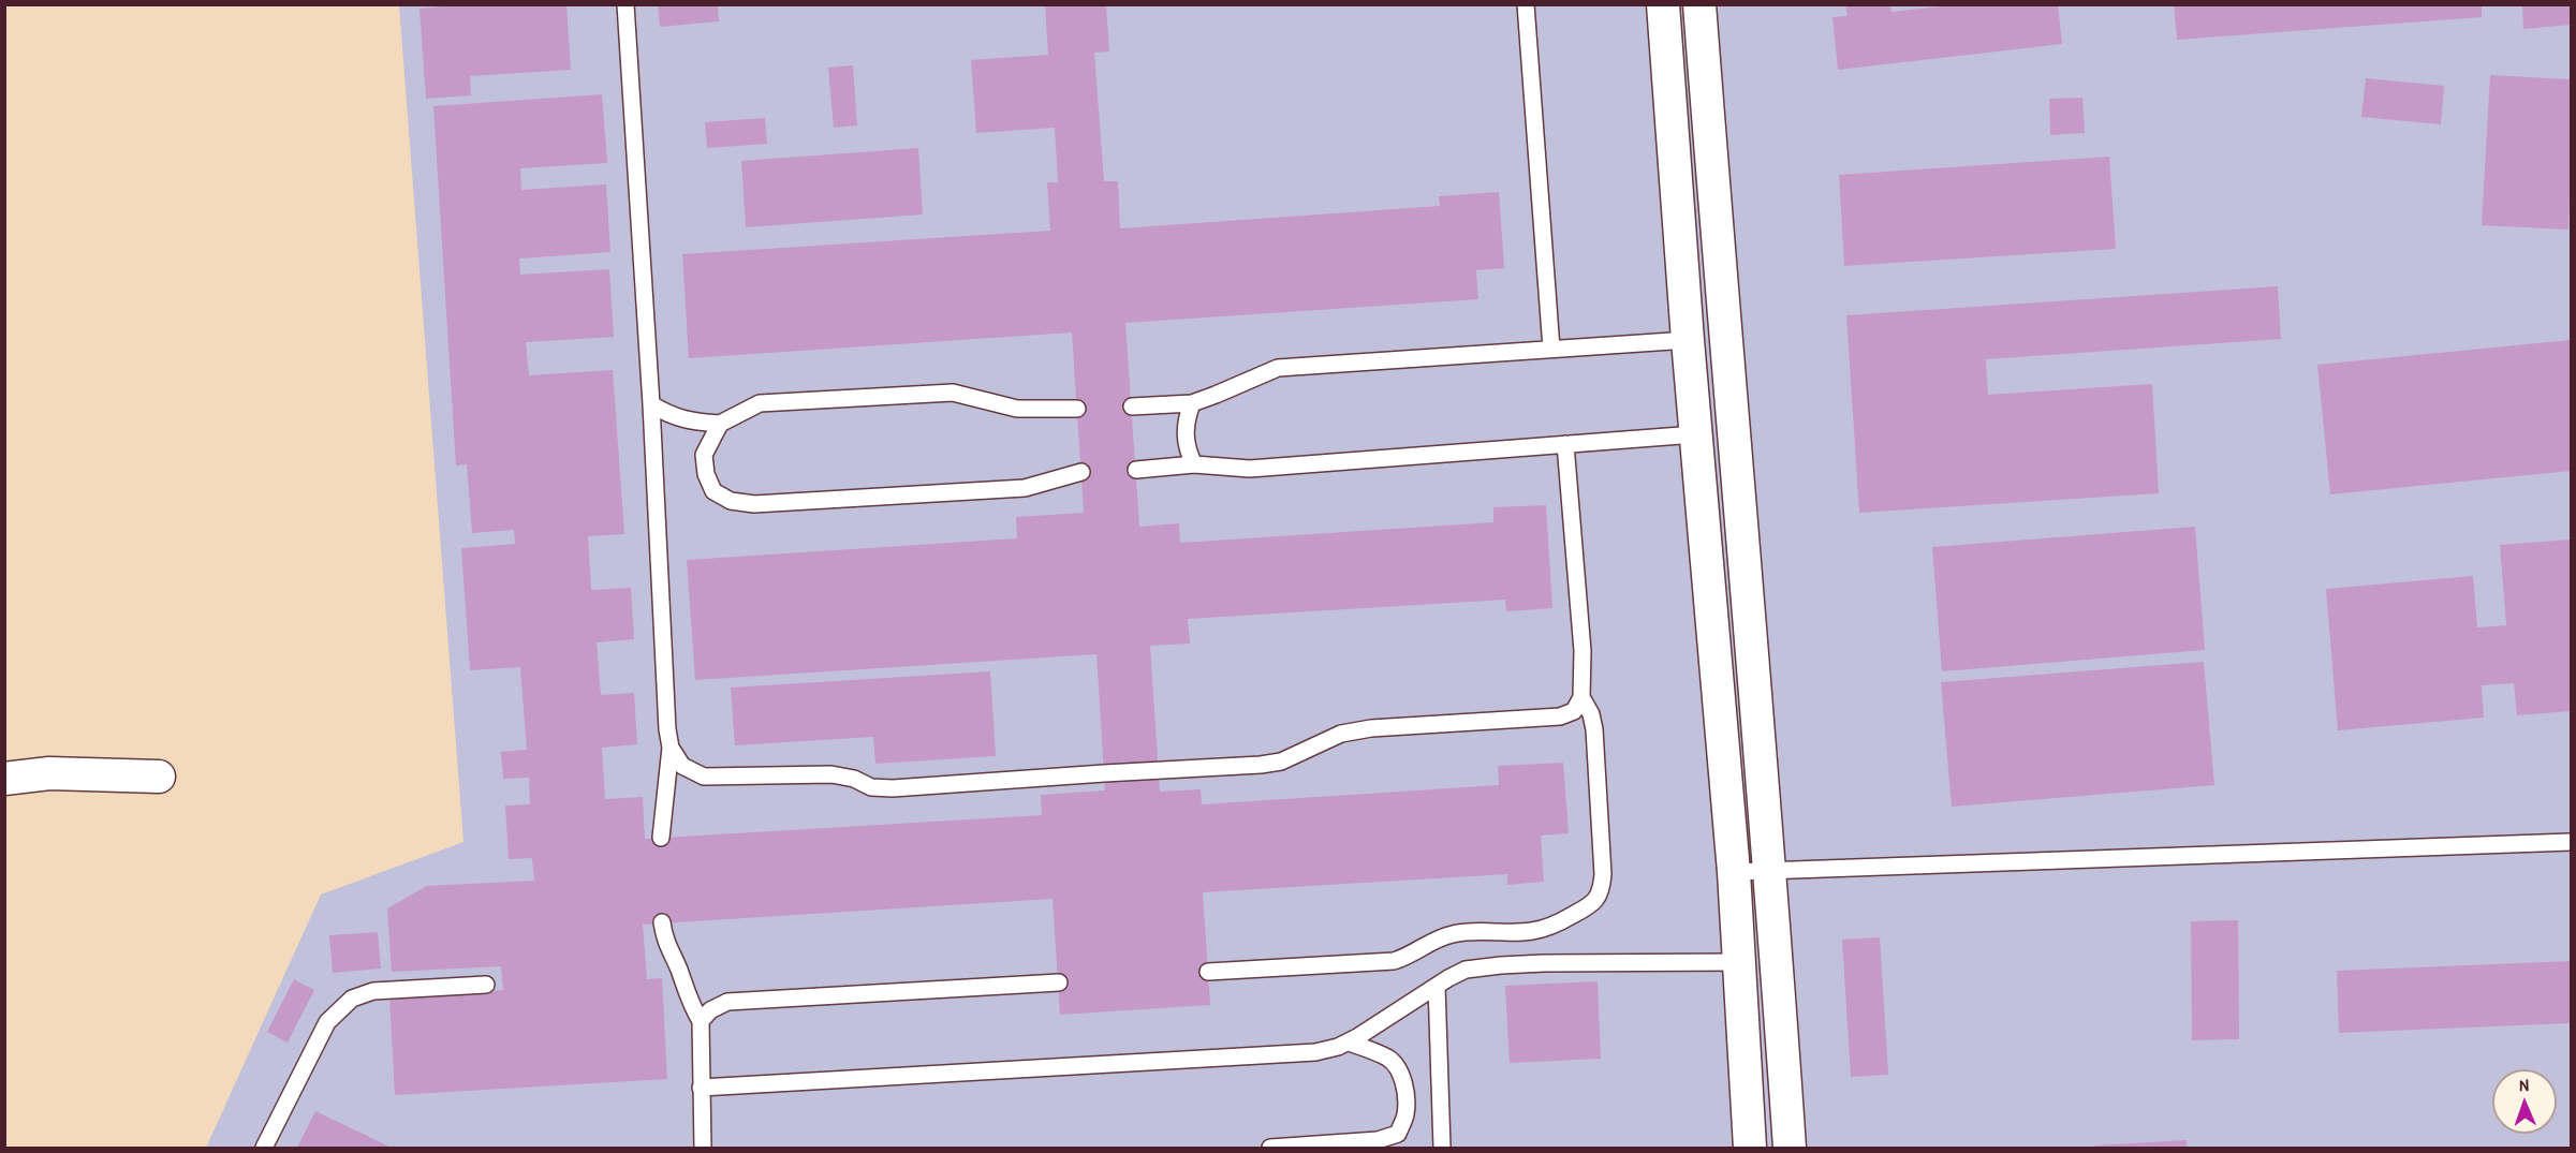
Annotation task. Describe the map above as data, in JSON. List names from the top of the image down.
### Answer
{
  "north": "top"
}
